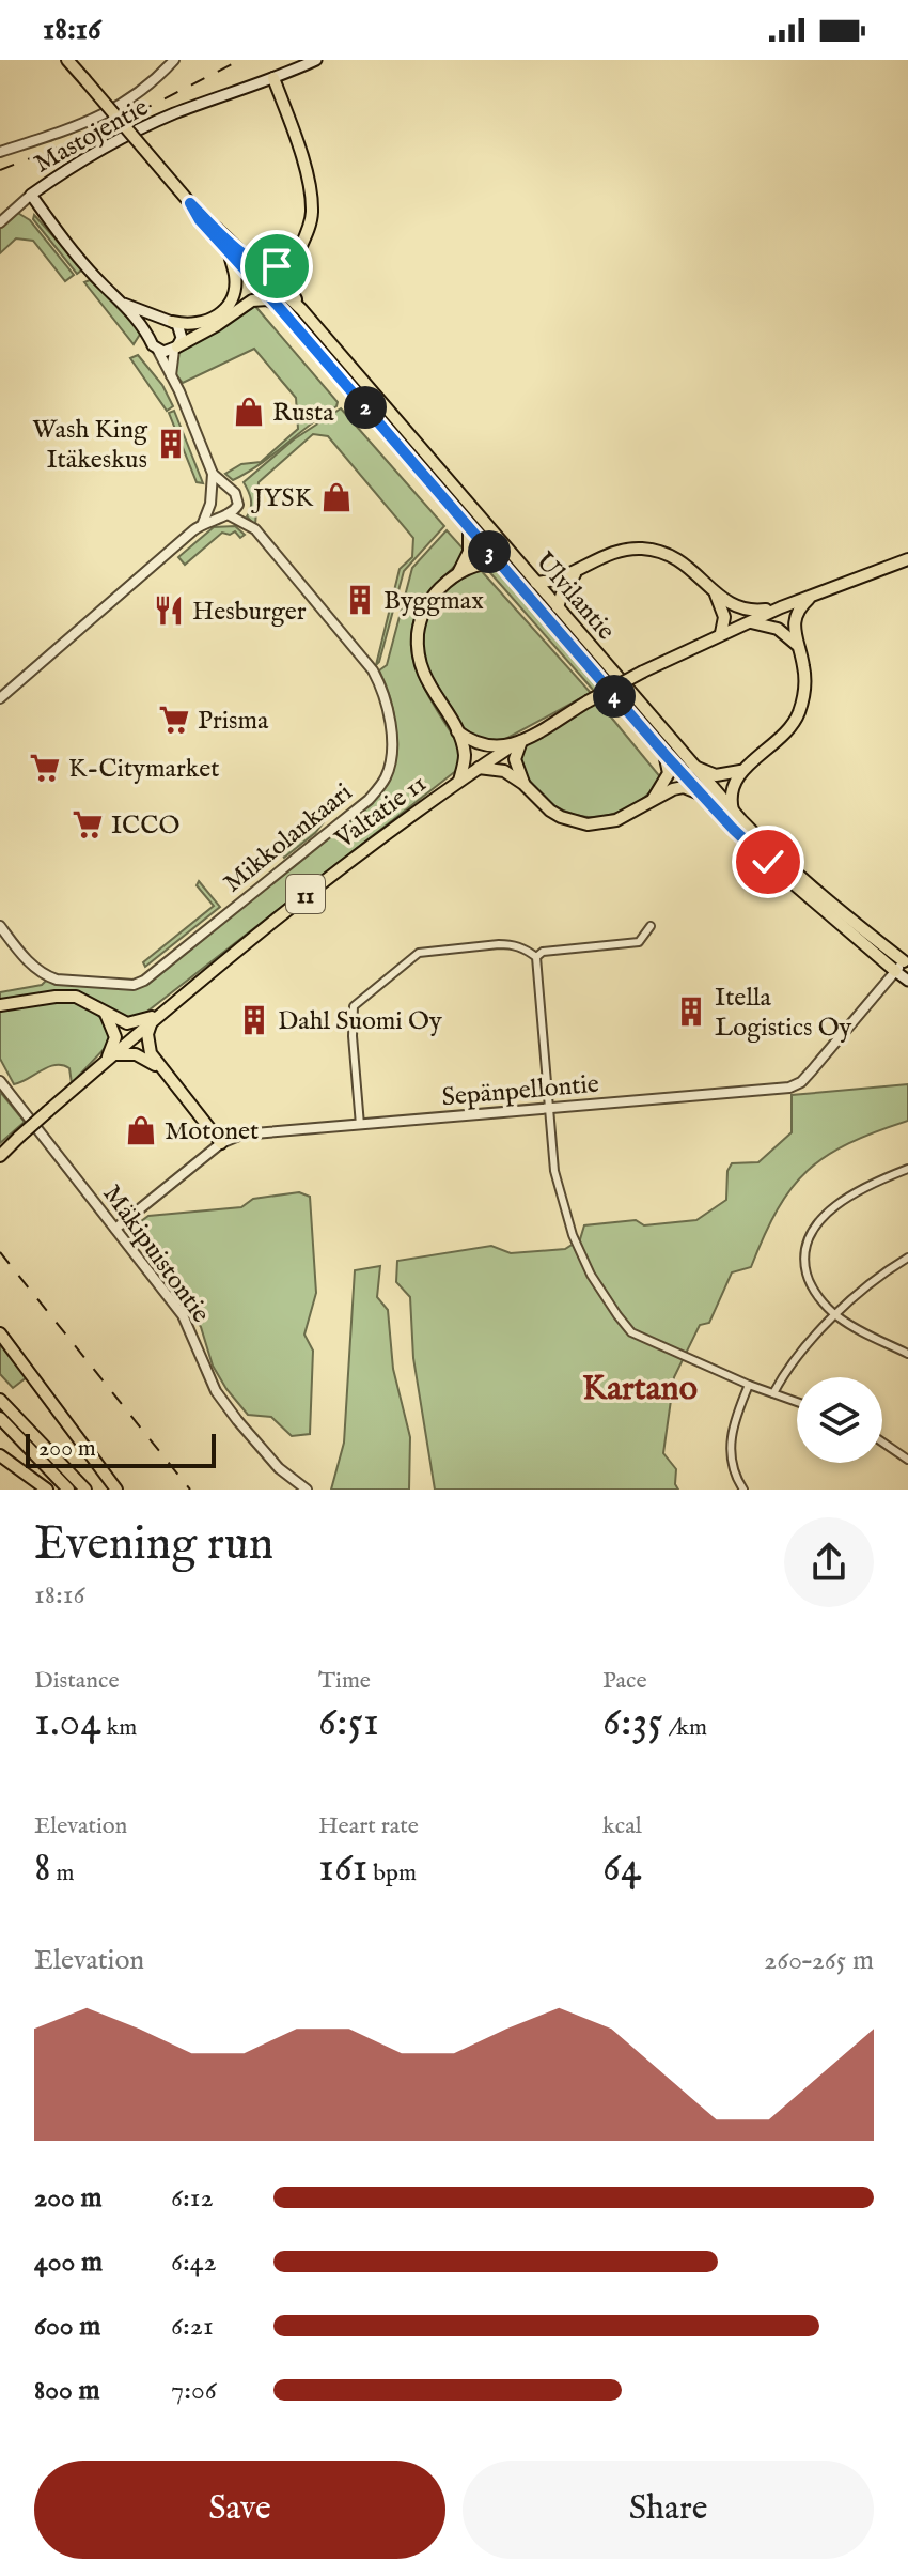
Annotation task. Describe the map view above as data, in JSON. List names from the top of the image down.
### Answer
{
  "streets": {
    "main road": [
      "Mastojentie",
      "Ulvilantie",
      "Valtatie 11",
      "11"
    ],
    "street": ["Mikkolankaari", "Sepänpellontie", "Mäkipuistontie"]
  },
  "crossings": [
    ["Ulvilantie", "Sepänpellontie"],
    ["Sepänpellontie", "Mäkipuistontie"]
  ],
  "districts": ["Kartano"],
  "places": {
    "shop": ["Rusta", "JYSK", "Motonet"],
    "building": [
      "Wash King Itäkeskus",
      "Byggmax",
      "Itella Logistics Oy",
      "Dahl Suomi Oy"
    ],
    "restaurant": ["Hesburger"],
    "supermarket": ["Prisma", "K-Citymarket", "ICCO"]
  },
  "scale_bar": "200 m",
  "page": {
    "status": "18:16",
    "pins": ["2", "3", "4"],
    "scale": "200 m",
    "heading": ["Evening run", "18:16"],
    "stats": [
      ["Distance", "1.04 km"],
      ["Time", "6:51"],
      ["Pace", "6:35 /km"],
      ["Elevation", "8 m"],
      ["Heart rate", "161 bpm"],
      ["kcal", "64"]
    ],
    "chart": ["Elevation", "260–265 m"],
    "list": [
      {
        "name": "200 m",
        "note": "6:12"
      },
      {
        "name": "400 m",
        "note": "6:42"
      },
      {
        "name": "600 m",
        "note": "6:21"
      },
      {
        "name": "800 m",
        "note": "7:06"
      }
    ],
    "buttons": ["Save", "Share"]
  }
}
